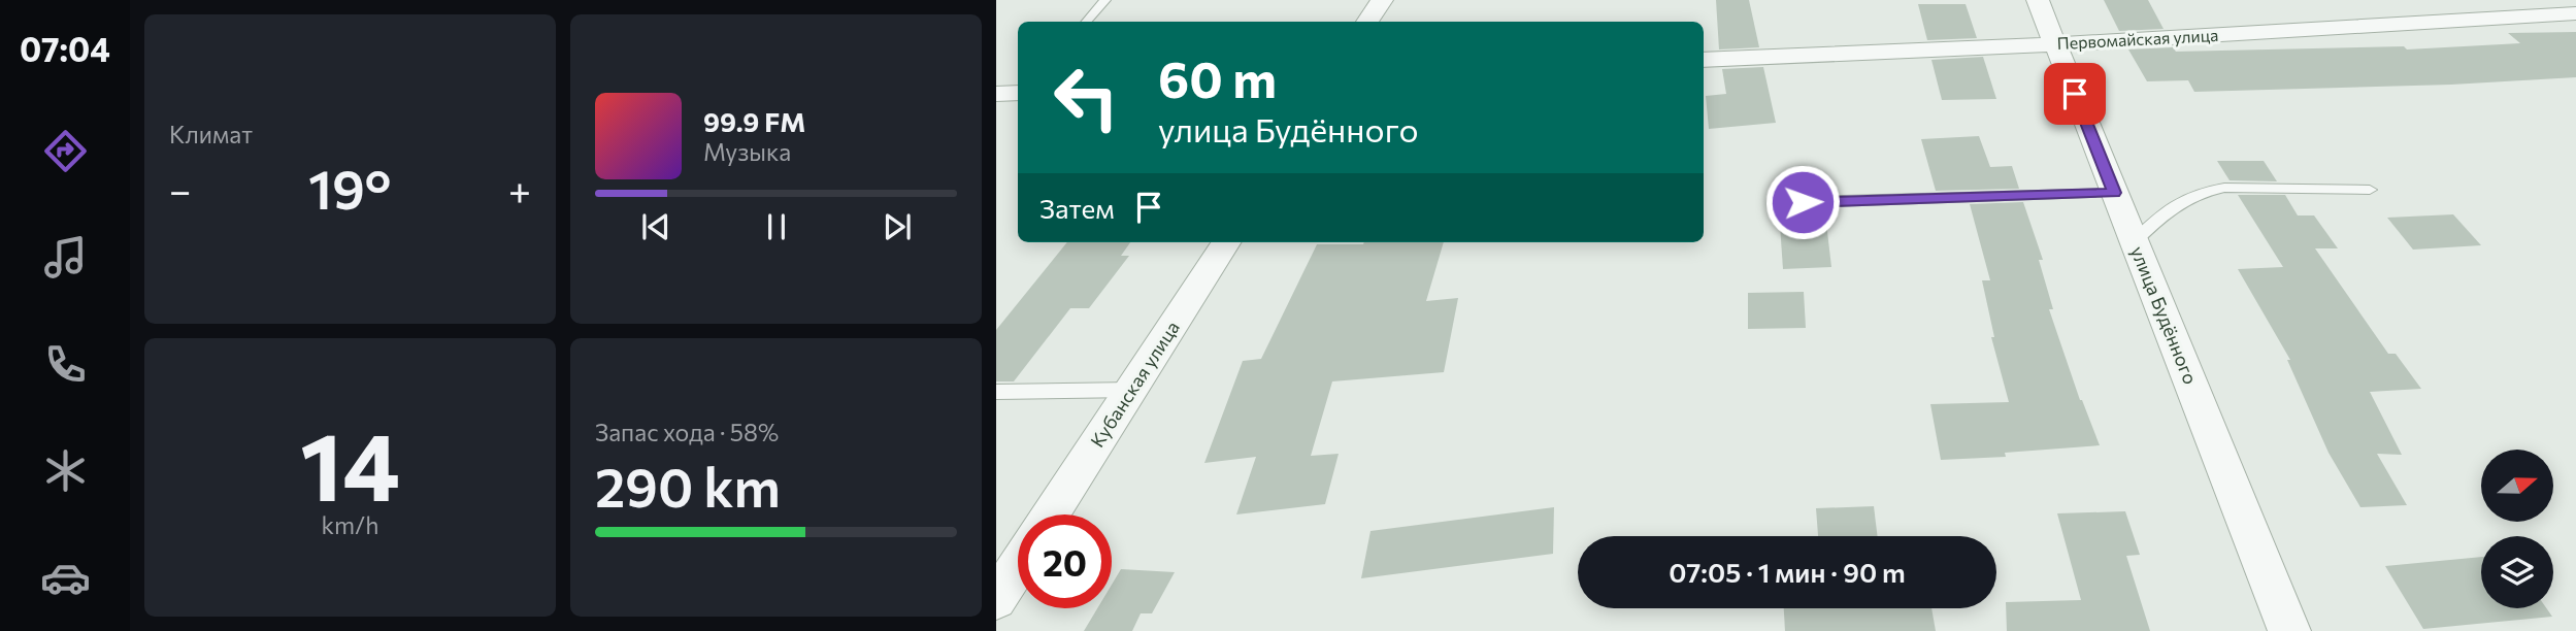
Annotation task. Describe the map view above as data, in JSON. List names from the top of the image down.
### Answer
{
  "streets": {
    "street": ["Первомайская улица", "улица Будённого", "Кубанская улица"]
  },
  "crossings": [
    ["Первомайская улица", "улица Будённого"]
  ],
  "north": "right",
  "page": {
    "tabs": "07:04",
    "tile": [
      "Климат",
      ["14", "km/h"],
      ["Запас хода · 58%", "290 km"]
    ],
    "turn": ["60 m", "улица Будённого"],
    "song": ["99.9 FM", "Музыка"],
    "heat": ["−", "19°", "+"],
    "then": "Затем",
    "limit": "20",
    "trip": "07:05 · 1 мин · 90 m"
  }
}
